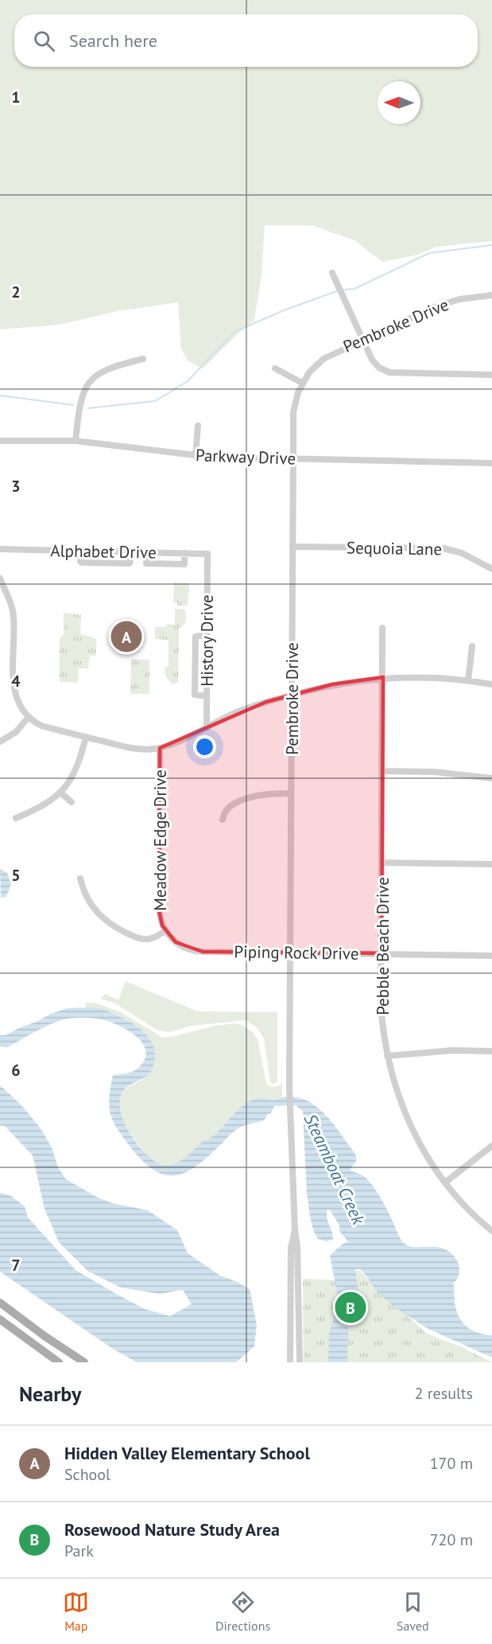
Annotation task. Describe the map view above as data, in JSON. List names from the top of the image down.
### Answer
{
  "streets": {
    "street": [
      "Pembroke Drive",
      "Parkway Drive",
      "Sequoia Lane",
      "Alphabet Drive",
      "History Drive",
      "Meadow Edge Drive",
      "Pebble Beach Drive",
      "Piping Rock Drive"
    ]
  },
  "crossings": [
    ["Pembroke Drive", "Parkway Drive"],
    ["Pembroke Drive", "Sequoia Lane"],
    ["Pembroke Drive", "Piping Rock Drive"],
    ["Alphabet Drive", "History Drive"],
    ["Meadow Edge Drive", "Piping Rock Drive"],
    ["Pebble Beach Drive", "Piping Rock Drive"]
  ],
  "water": ["Steamboat Creek"],
  "north": "left",
  "page": {
    "search": "Search here",
    "pins": ["A", "B"],
    "heading": ["Nearby", "2 results"],
    "list": [
      {
        "mark": "A",
        "name": "Hidden Valley Elementary School",
        "note": "School",
        "value": "170 m"
      },
      {
        "mark": "B",
        "name": "Rosewood Nature Study Area",
        "note": "Park",
        "value": "720 m"
      }
    ],
    "nav": ["Map", "Directions", "Saved"]
  },
  "grid": {
    "rows": [
      "1",
      "2",
      "3",
      "4",
      "5",
      "6",
      "7"
    ]
  }
}
